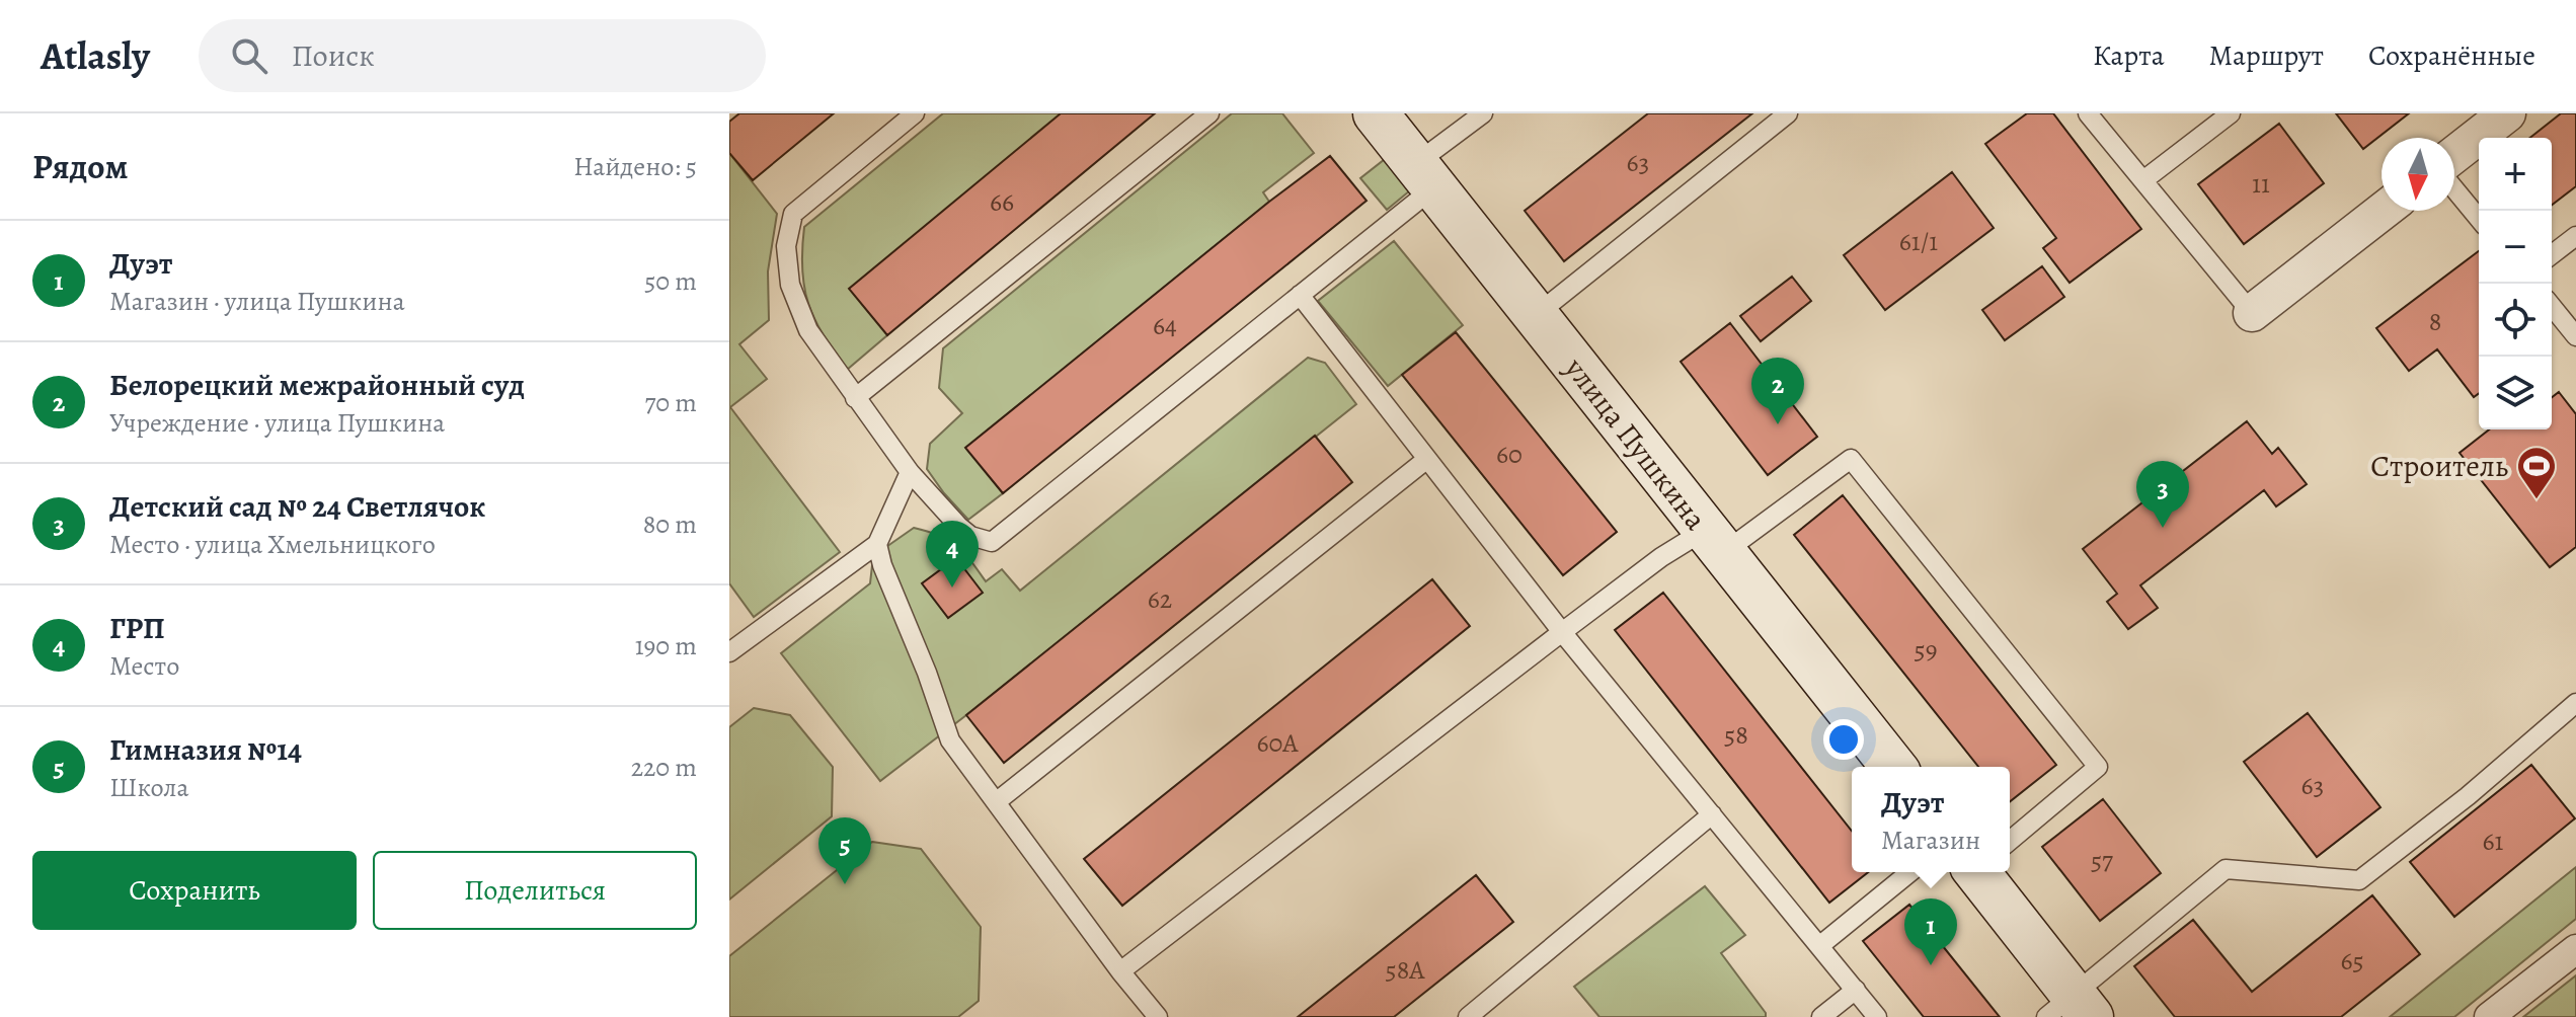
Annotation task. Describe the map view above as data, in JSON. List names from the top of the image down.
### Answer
{
  "streets": {
    "main road": ["улица Пушкина"]
  },
  "places": {
    "sports": ["Строитель"]
  },
  "house_numbers": [
    "63",
    "11",
    "66",
    "61/1",
    "8",
    "64",
    "60",
    "62",
    "59",
    "58",
    "60А",
    "63",
    "61",
    "57",
    "65",
    "58А"
  ],
  "north": "bottom",
  "page": {
    "header": "Atlasly",
    "search": "Поиск",
    "nav": ["Карта", "Маршрут", "Сохранённые"],
    "heading": ["Рядом", "Найдено: 5"],
    "map_buttons": ["+", "−"],
    "list": [
      {
        "mark": "1",
        "name": "Дуэт",
        "note": "Магазин · улица Пушкина",
        "value": "50 m"
      },
      {
        "mark": "2",
        "name": "Белорецкий межрайонный суд",
        "note": "Учреждение · улица Пушкина",
        "value": "70 m"
      },
      {
        "mark": "3",
        "name": "Детский сад № 24 Светлячок",
        "note": "Место · улица Хмельницкого",
        "value": "80 m"
      },
      {
        "mark": "4",
        "name": "ГРП",
        "note": "Место",
        "value": "190 m"
      },
      {
        "mark": "5",
        "name": "Гимназия №14",
        "note": "Школа",
        "value": "220 m"
      }
    ],
    "pins": [
      "2",
      "3",
      "4",
      "5",
      "1"
    ],
    "popup": ["Дуэт", "Магазин"],
    "buttons": ["Сохранить", "Поделиться"]
  }
}
